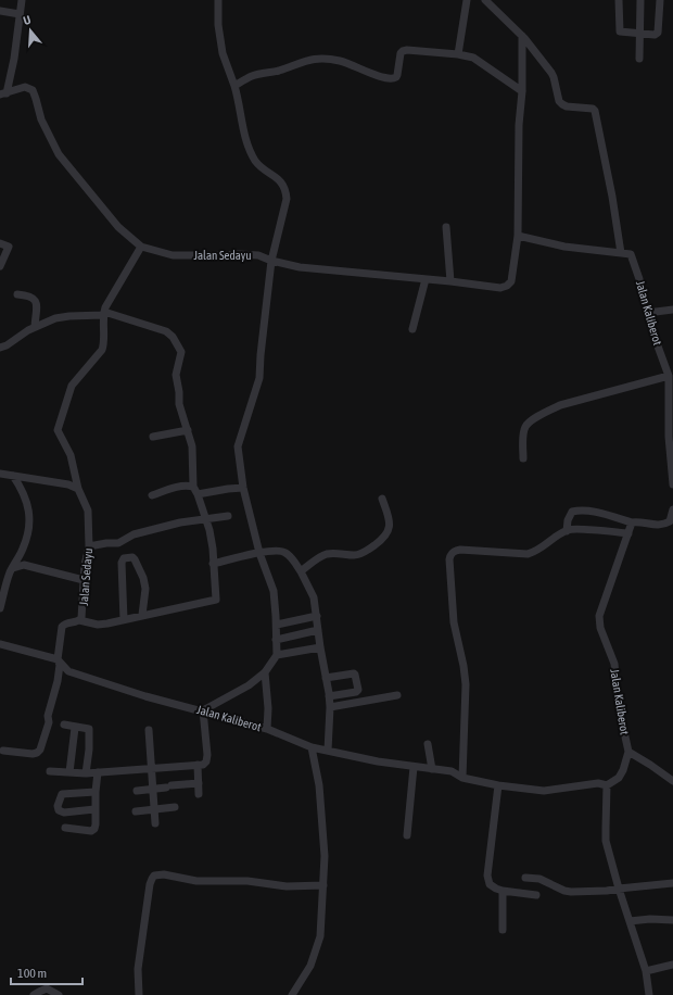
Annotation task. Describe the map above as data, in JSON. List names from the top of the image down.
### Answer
{
  "streets": {
    "street": ["Jalan Sedayu", "Jalan Kaliberot"]
  },
  "crossings": [
    ["Jalan Sedayu", "Jalan Kaliberot"]
  ],
  "scale_bar": "100 m",
  "north": "top"
}
